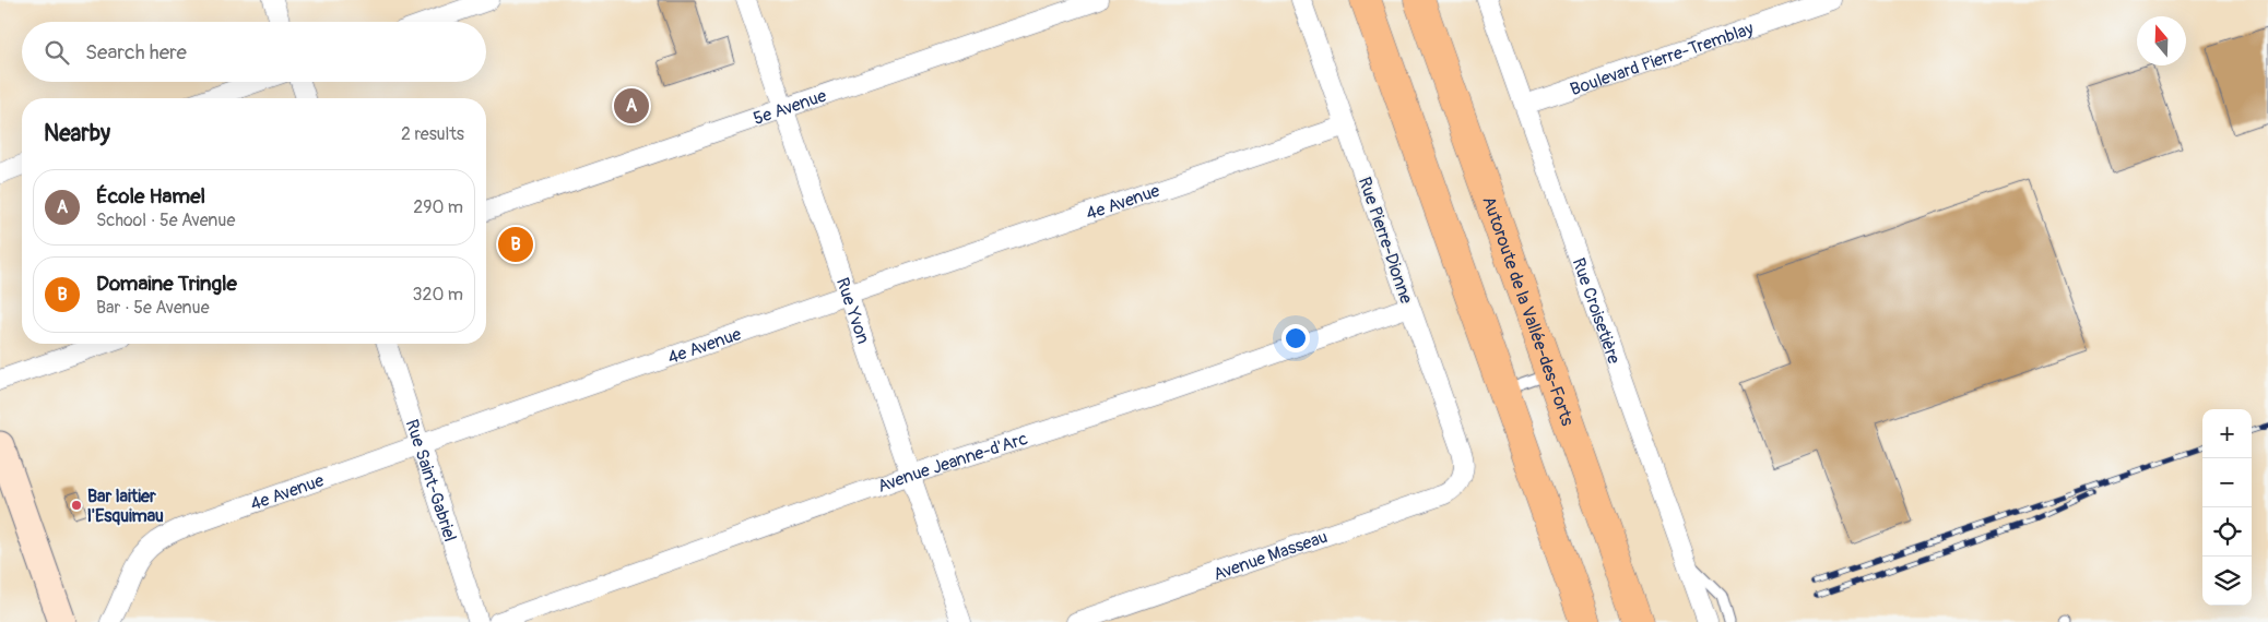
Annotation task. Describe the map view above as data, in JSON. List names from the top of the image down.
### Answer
{
  "streets": {
    "highway": ["Autoroute de la Vallée-des-Forts"],
    "street": [
      "Boulevard Pierre-Tremblay",
      "5e Avenue",
      "4e Avenue",
      "Rue Pierre-Dionne",
      "Rue Yvon",
      "Rue Croisetière",
      "Avenue Jeanne-d'Arc",
      "Rue Saint-Gabriel",
      "Avenue Masseau"
    ]
  },
  "crossings": [
    ["Boulevard Pierre-Tremblay", "Rue Croisetière"],
    ["5e Avenue", "Rue Yvon"],
    ["4e Avenue", "Rue Pierre-Dionne"],
    ["4e Avenue", "Rue Yvon"],
    ["4e Avenue", "Rue Saint-Gabriel"],
    ["Rue Pierre-Dionne", "Avenue Jeanne-d'Arc"],
    ["Rue Pierre-Dionne", "Avenue Masseau"],
    ["Rue Yvon", "Avenue Jeanne-d'Arc"]
  ],
  "places": ["Bar laitier l'Esquimau"],
  "north": "top",
  "page": {
    "search": "Search here",
    "pins": ["A", "B"],
    "heading": ["Nearby", "2 results"],
    "list": [
      {
        "mark": "A",
        "name": "École Hamel",
        "note": "School · 5e Avenue",
        "value": "290 m"
      },
      {
        "mark": "B",
        "name": "Domaine Tringle",
        "note": "Bar · 5e Avenue",
        "value": "320 m"
      }
    ],
    "map_buttons": ["+", "−"]
  }
}
